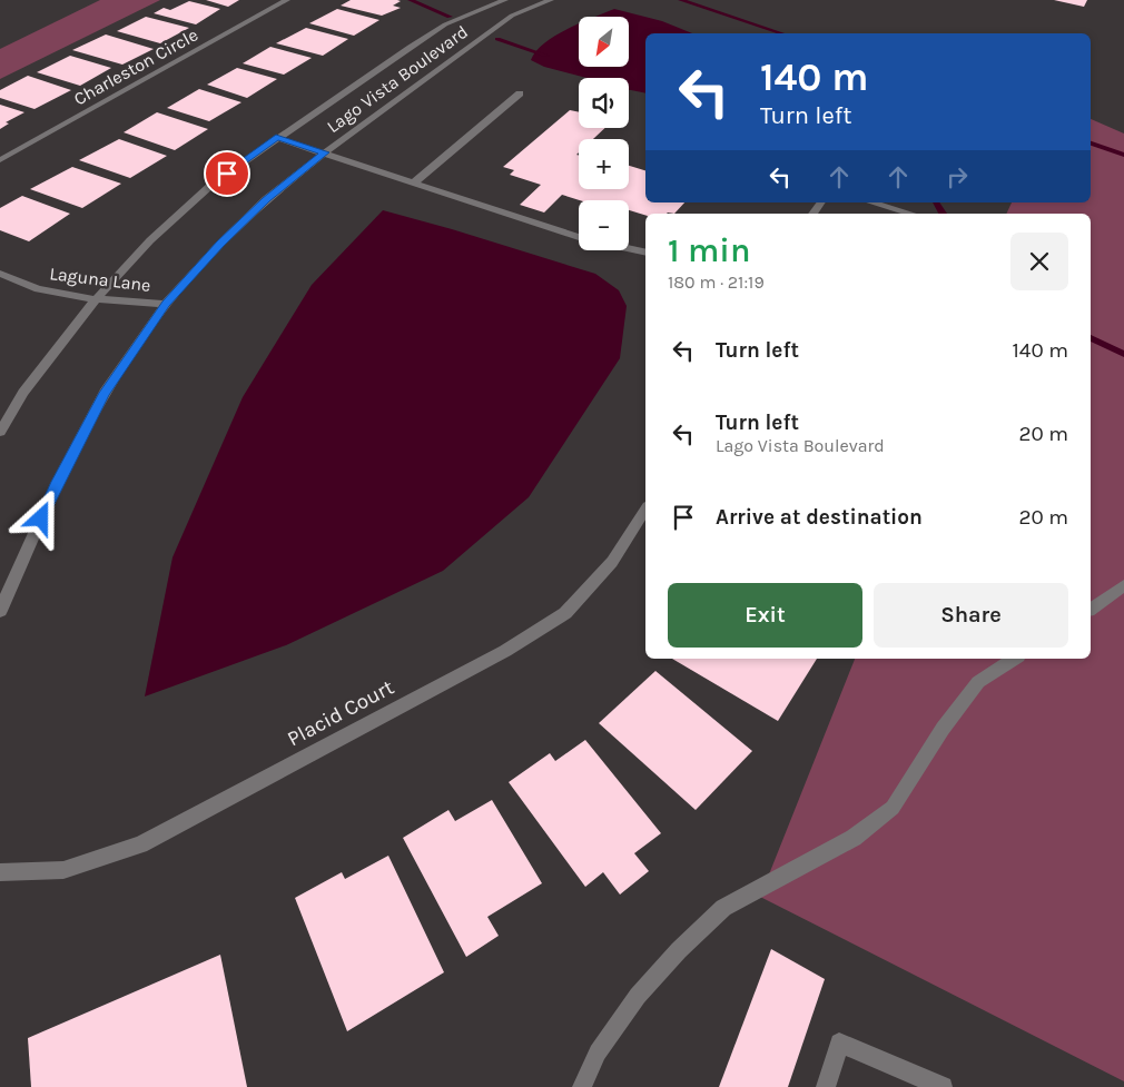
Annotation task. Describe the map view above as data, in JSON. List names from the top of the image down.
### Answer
{
  "streets": {
    "street": [
      "Charleston Circle",
      "Lago Vista Boulevard",
      "Laguna Lane",
      "Placid Court"
    ]
  },
  "crossings": [
    ["Lago Vista Boulevard", "Laguna Lane"]
  ],
  "north": "bottom left",
  "page": {
    "map_buttons": ["+", "−"],
    "turn": ["140 m", "Turn left"],
    "heading": ["1 min", "180 m · 21:19"],
    "list": [
      {
        "name": "Turn left",
        "value": "140 m"
      },
      {
        "name": "Turn left",
        "note": "Lago Vista Boulevard",
        "value": "20 m"
      },
      {
        "name": "Arrive at destination",
        "value": "20 m"
      }
    ],
    "buttons": ["Exit", "Share"]
  }
}
